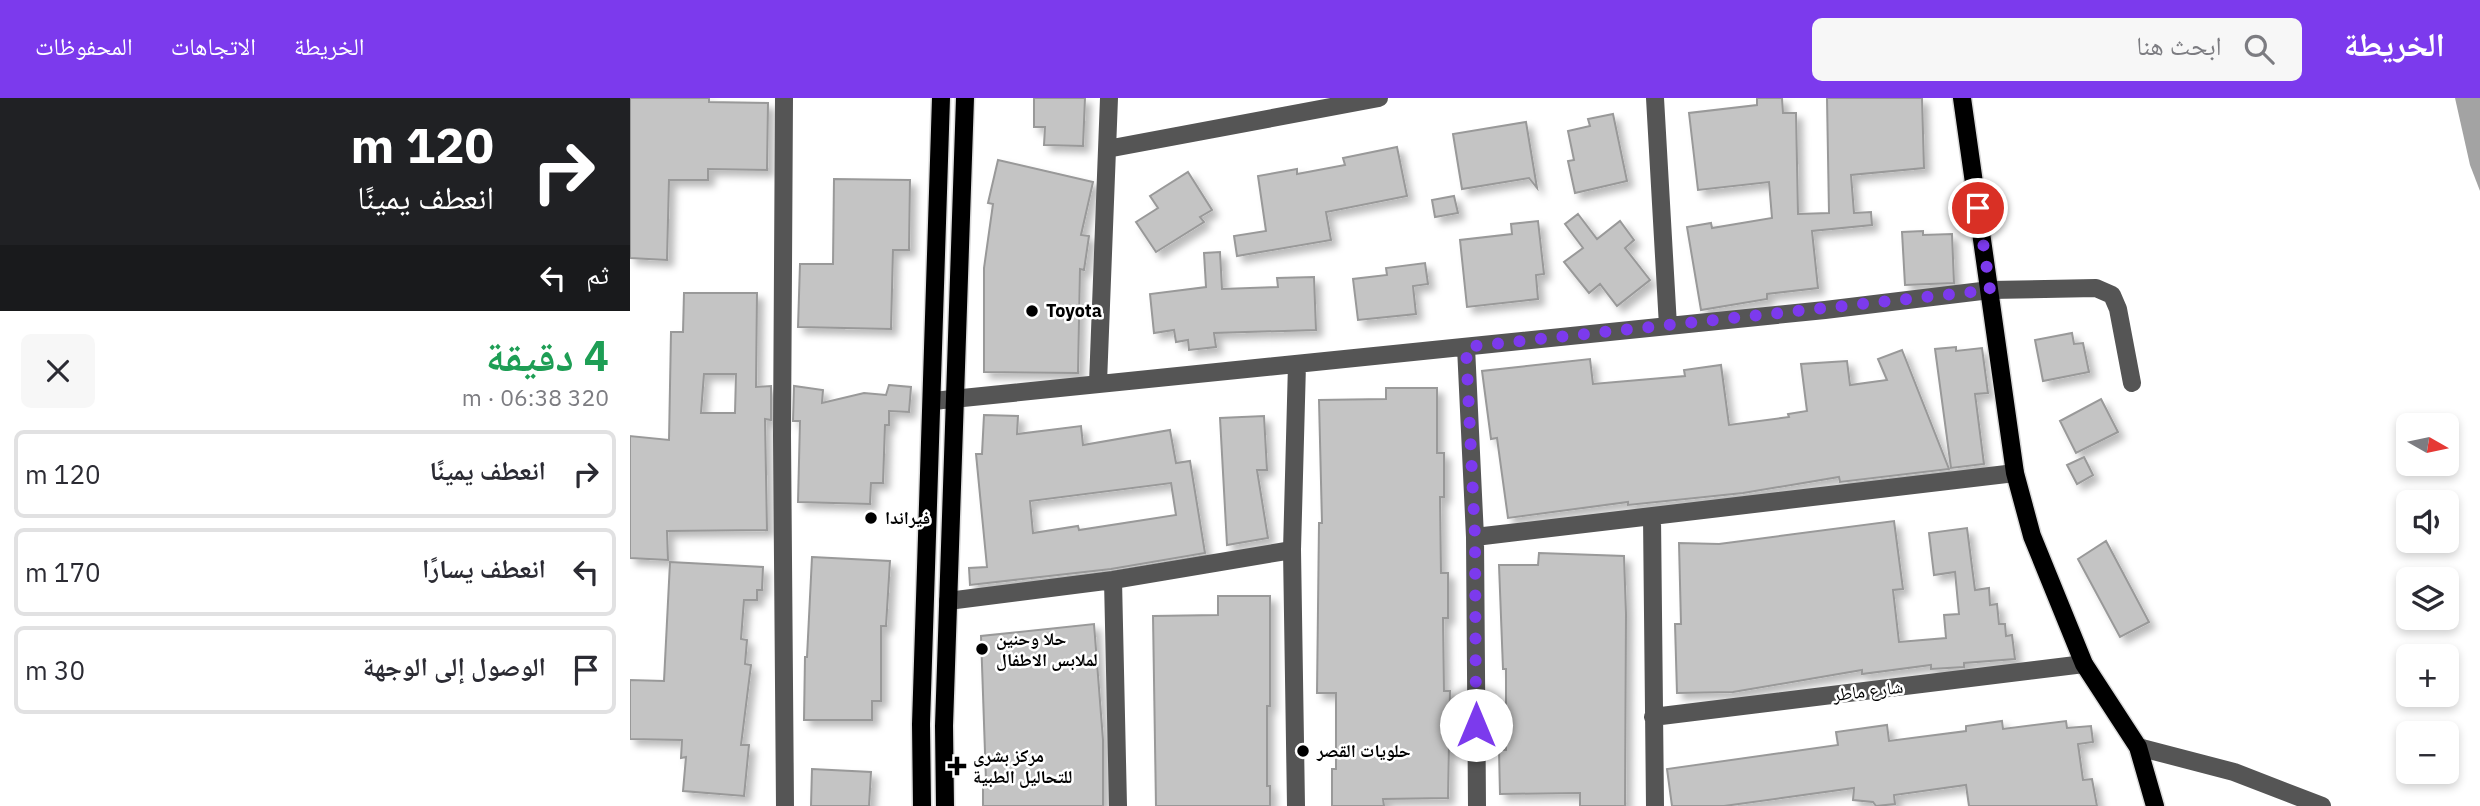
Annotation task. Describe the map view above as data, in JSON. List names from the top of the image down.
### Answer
{
  "streets": {
    "street": ["شارع ماطر"]
  },
  "places": {
    "other": [
      "Toyota",
      "فيراندا",
      "حلا وحنين لملابس الاطفال",
      "حلويات القصر"
    ],
    "health": ["مركز بشرى للتحاليل الطبية"]
  },
  "north": "right",
  "page": {
    "header": "الخريطة",
    "search": "ابحث هنا",
    "nav": ["الخريطة", "الاتجاهات", "المحفوظات"],
    "turn": ["120 m", "انعطف يمينًا"],
    "then": "ثم",
    "heading": ["4 دقيقة", "320 m · 06:38"],
    "map_buttons": ["+", "−"],
    "list": [
      {
        "name": "انعطف يمينًا",
        "value": "120 m"
      },
      {
        "name": "انعطف يسارًا",
        "value": "170 m"
      },
      {
        "name": "الوصول إلى الوجهة",
        "value": "30 m"
      }
    ]
  }
}
